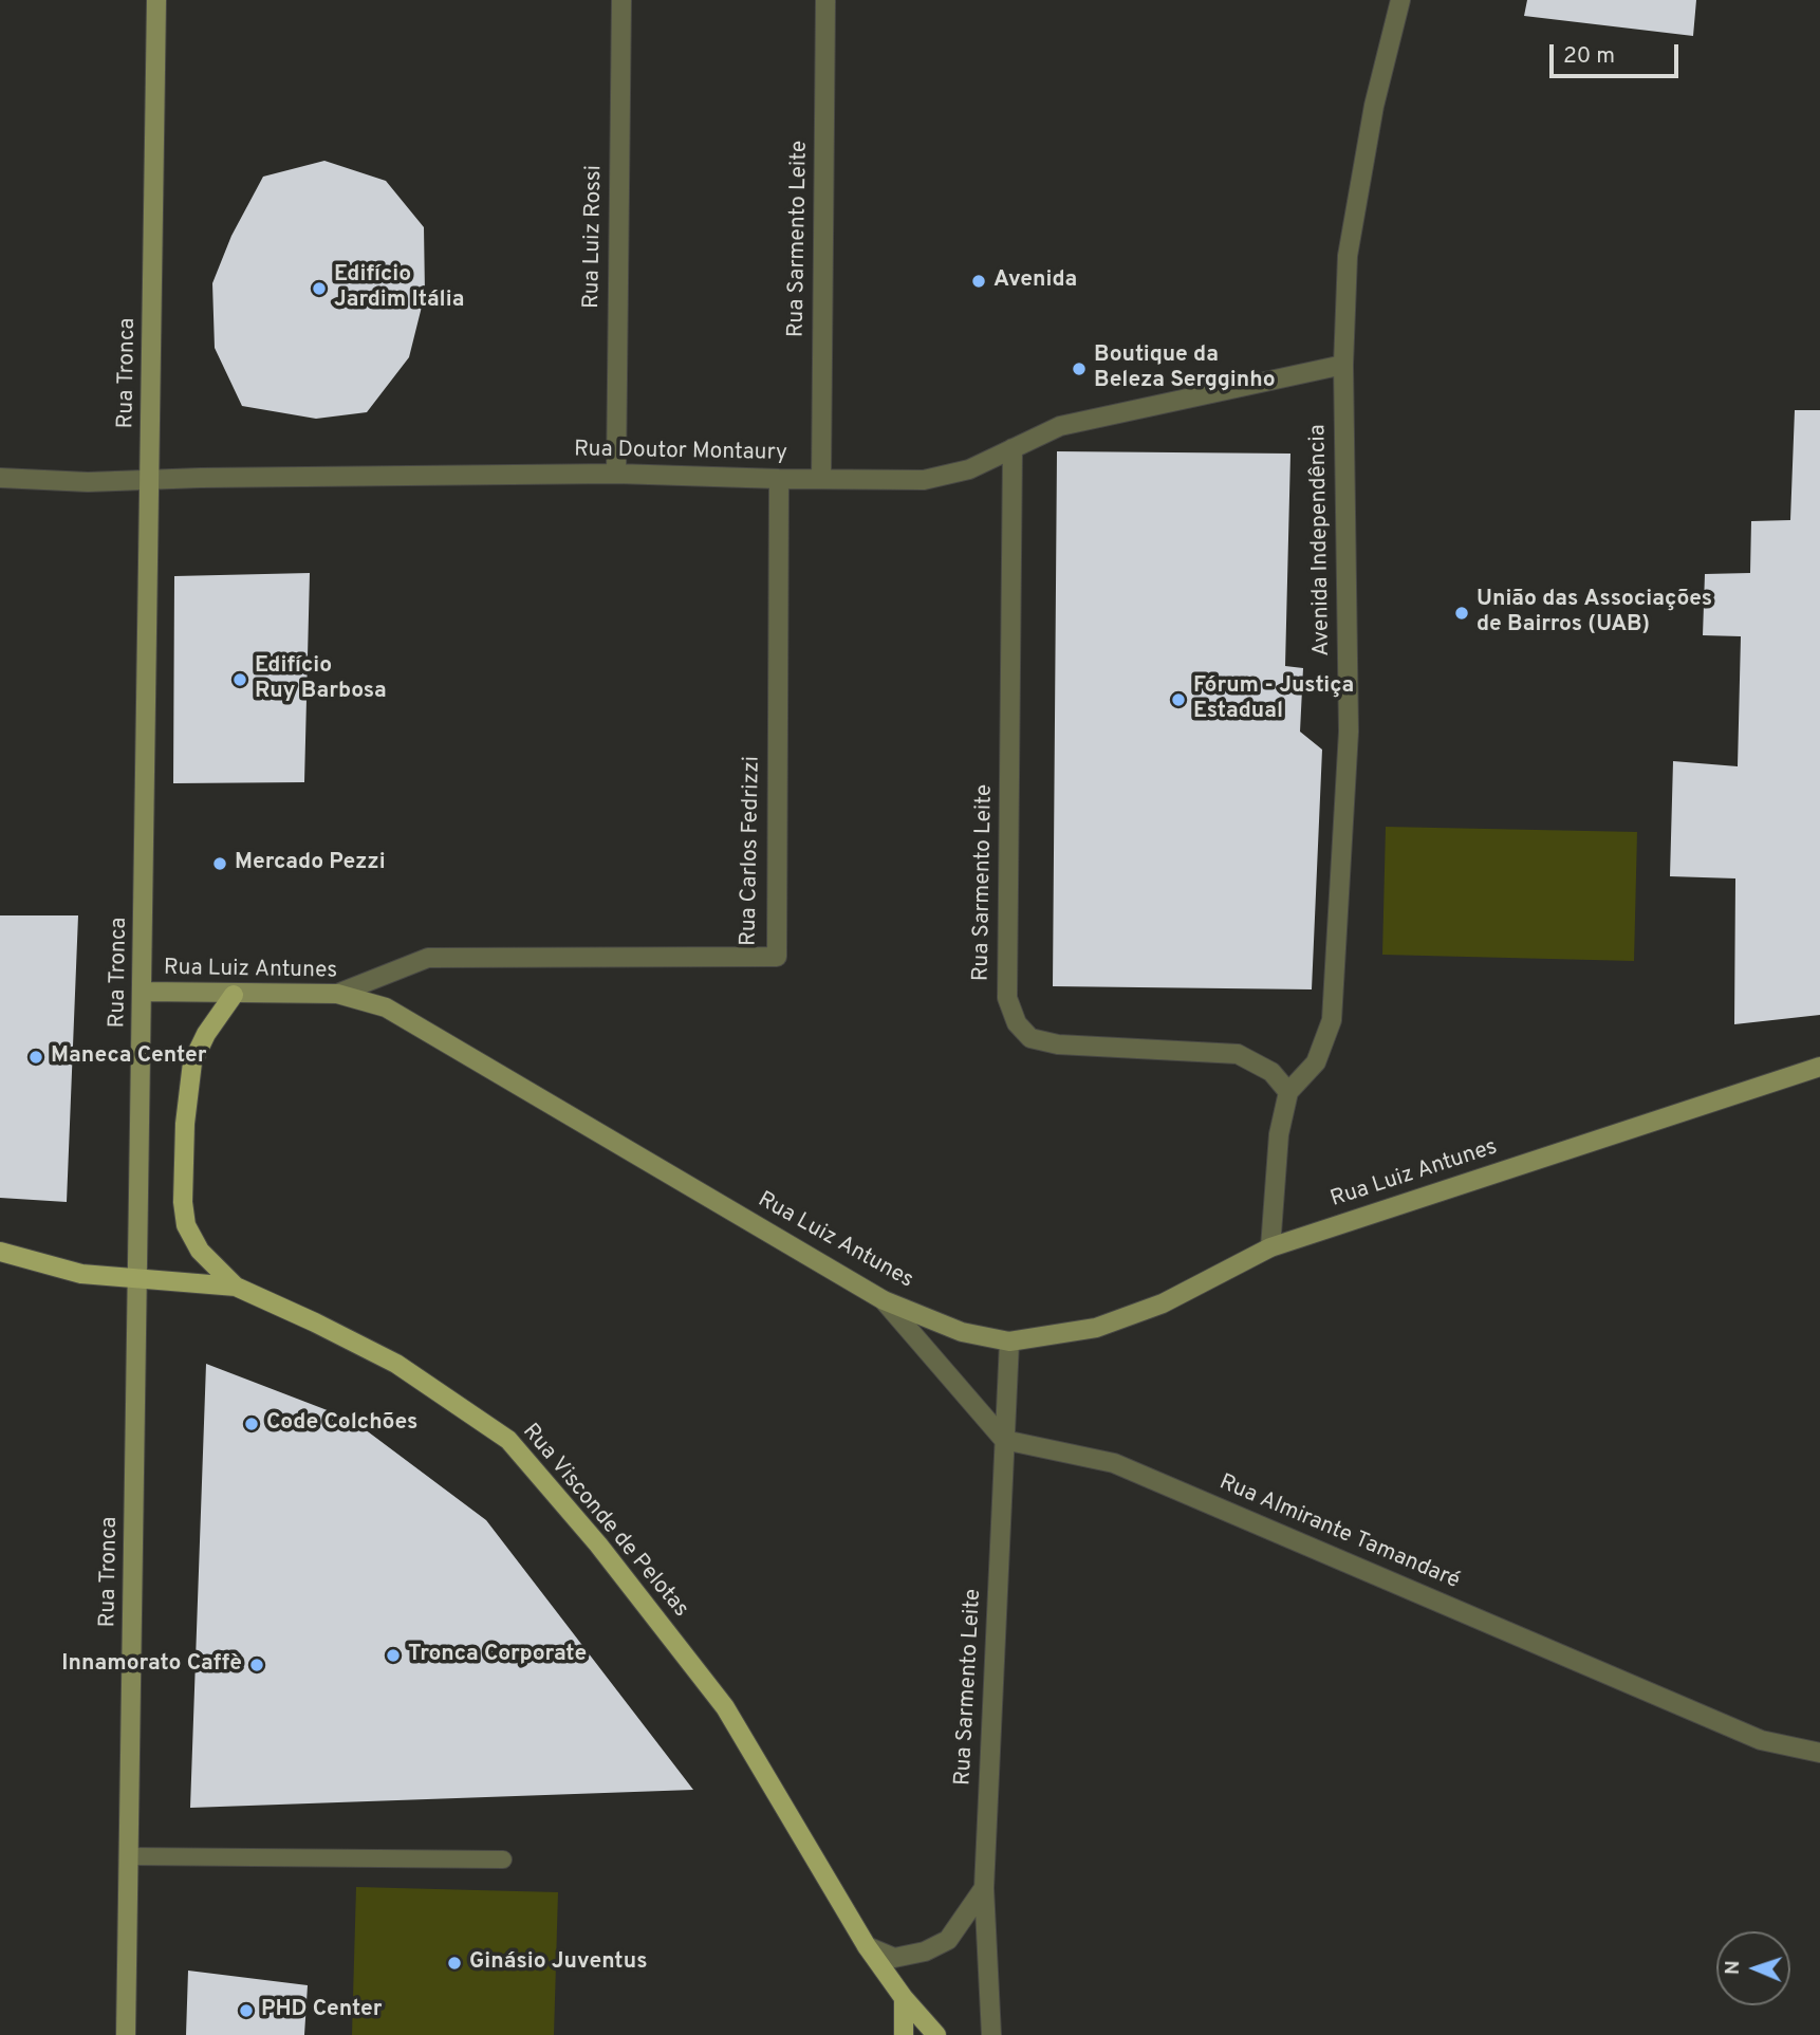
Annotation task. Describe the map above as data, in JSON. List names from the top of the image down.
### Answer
{
  "streets": {
    "main road": ["Rua Visconde de Pelotas"],
    "street": [
      "Rua Luiz Rossi",
      "Rua Sarmento Leite",
      "Rua Tronca",
      "Rua Doutor Montaury",
      "Avenida Independência",
      "Rua Carlos Fedrizzi",
      "Rua Luiz Antunes",
      "Rua Almirante Tamandaré"
    ]
  },
  "crossings": [
    ["Rua Luiz Rossi", "Rua Doutor Montaury"],
    ["Rua Sarmento Leite", "Rua Doutor Montaury"],
    ["Rua Sarmento Leite", "Avenida Independência"],
    ["Rua Sarmento Leite", "Rua Luiz Antunes"],
    ["Rua Sarmento Leite", "Rua Almirante Tamandaré"],
    ["Rua Tronca", "Rua Doutor Montaury"],
    ["Rua Tronca", "Rua Luiz Antunes"],
    ["Rua Tronca", "Rua Visconde de Pelotas"],
    ["Rua Doutor Montaury", "Avenida Independência"],
    ["Rua Doutor Montaury", "Rua Carlos Fedrizzi"],
    ["Avenida Independência", "Rua Luiz Antunes"],
    ["Rua Carlos Fedrizzi", "Rua Luiz Antunes"]
  ],
  "places": [
    "Avenida",
    "Edifício Jardim Itália",
    "Boutique da Beleza Sergginho",
    "União das Associações de Bairros (UAB)",
    "Edifício Ruy Barbosa",
    "Fórum - Justiça Estadual",
    "Mercado Pezzi",
    "Maneca Center",
    "Code Colchões",
    "Tronca Corporate",
    "Innamorato Caffè",
    "Ginásio Juventus",
    "PHD Center"
  ],
  "scale_bar": "20 m",
  "north": "left"
}
